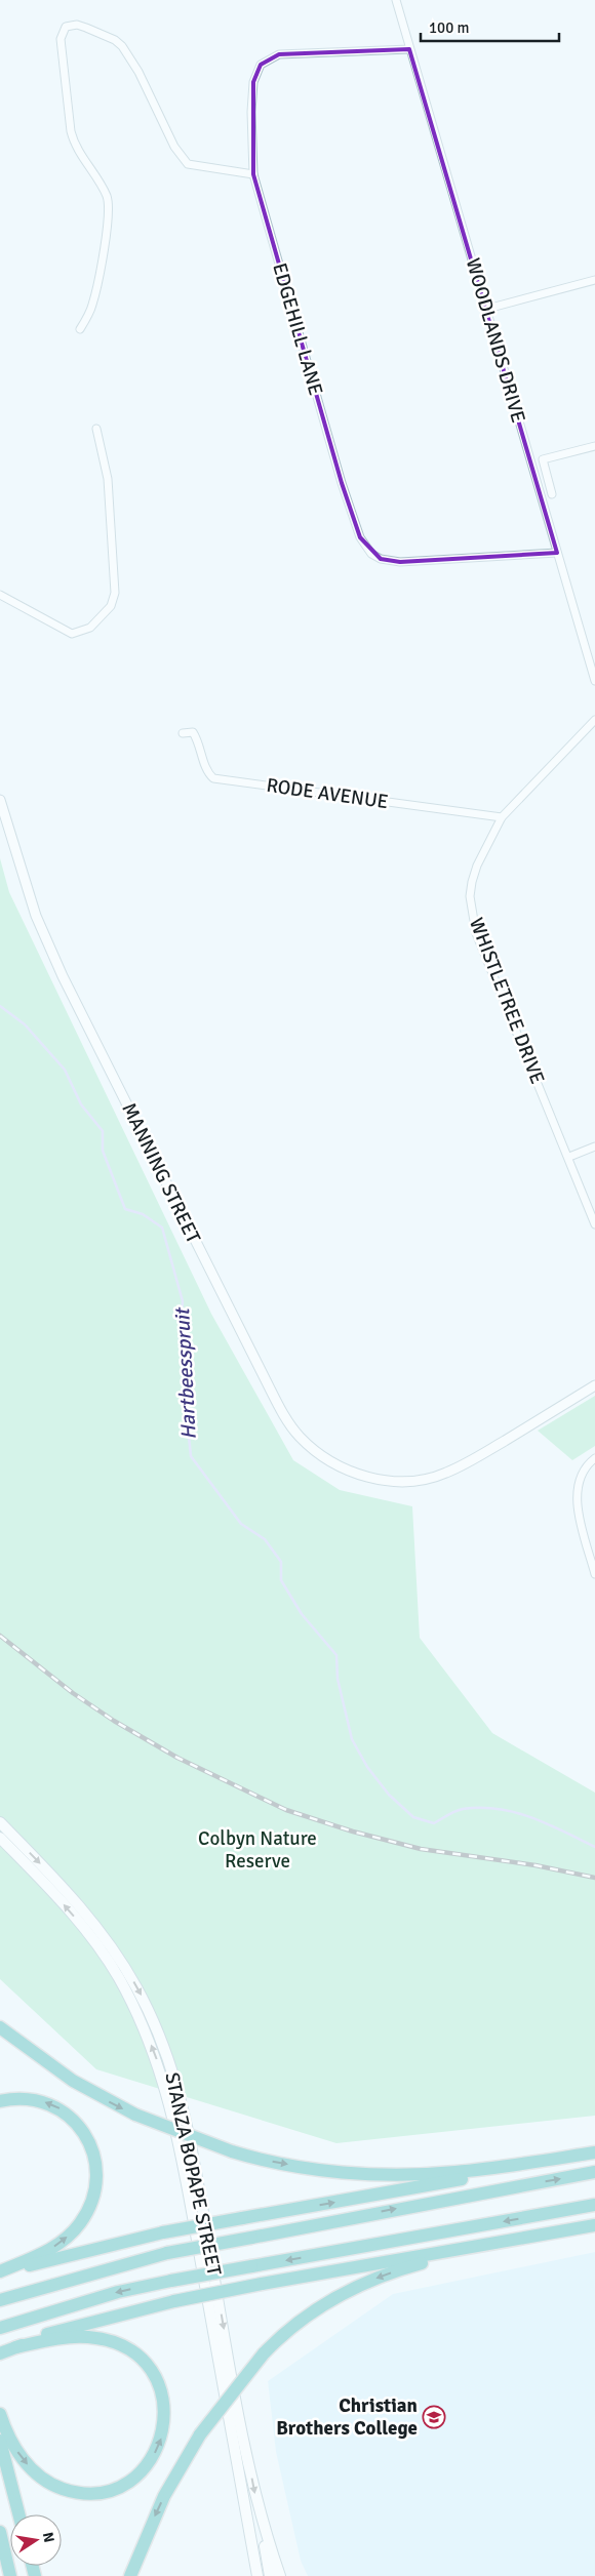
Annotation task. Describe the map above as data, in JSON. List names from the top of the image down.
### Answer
{
  "streets": {
    "main road": ["STANZA BOPAPE STREET"],
    "street": [
      "EDGEHILL LANE",
      "WOODLANDS DRIVE",
      "RODE AVENUE",
      "WHISTLETREE DRIVE",
      "MANNING STREET"
    ]
  },
  "crossings": [
    ["EDGEHILL LANE", "WOODLANDS DRIVE"],
    ["RODE AVENUE", "WHISTLETREE DRIVE"]
  ],
  "water": ["Hartbeesspruit"],
  "parks": ["Colbyn Nature Reserve"],
  "places": {
    "school or university": ["Christian Brothers College"]
  },
  "scale_bar": "100 m",
  "north": "right"
}
